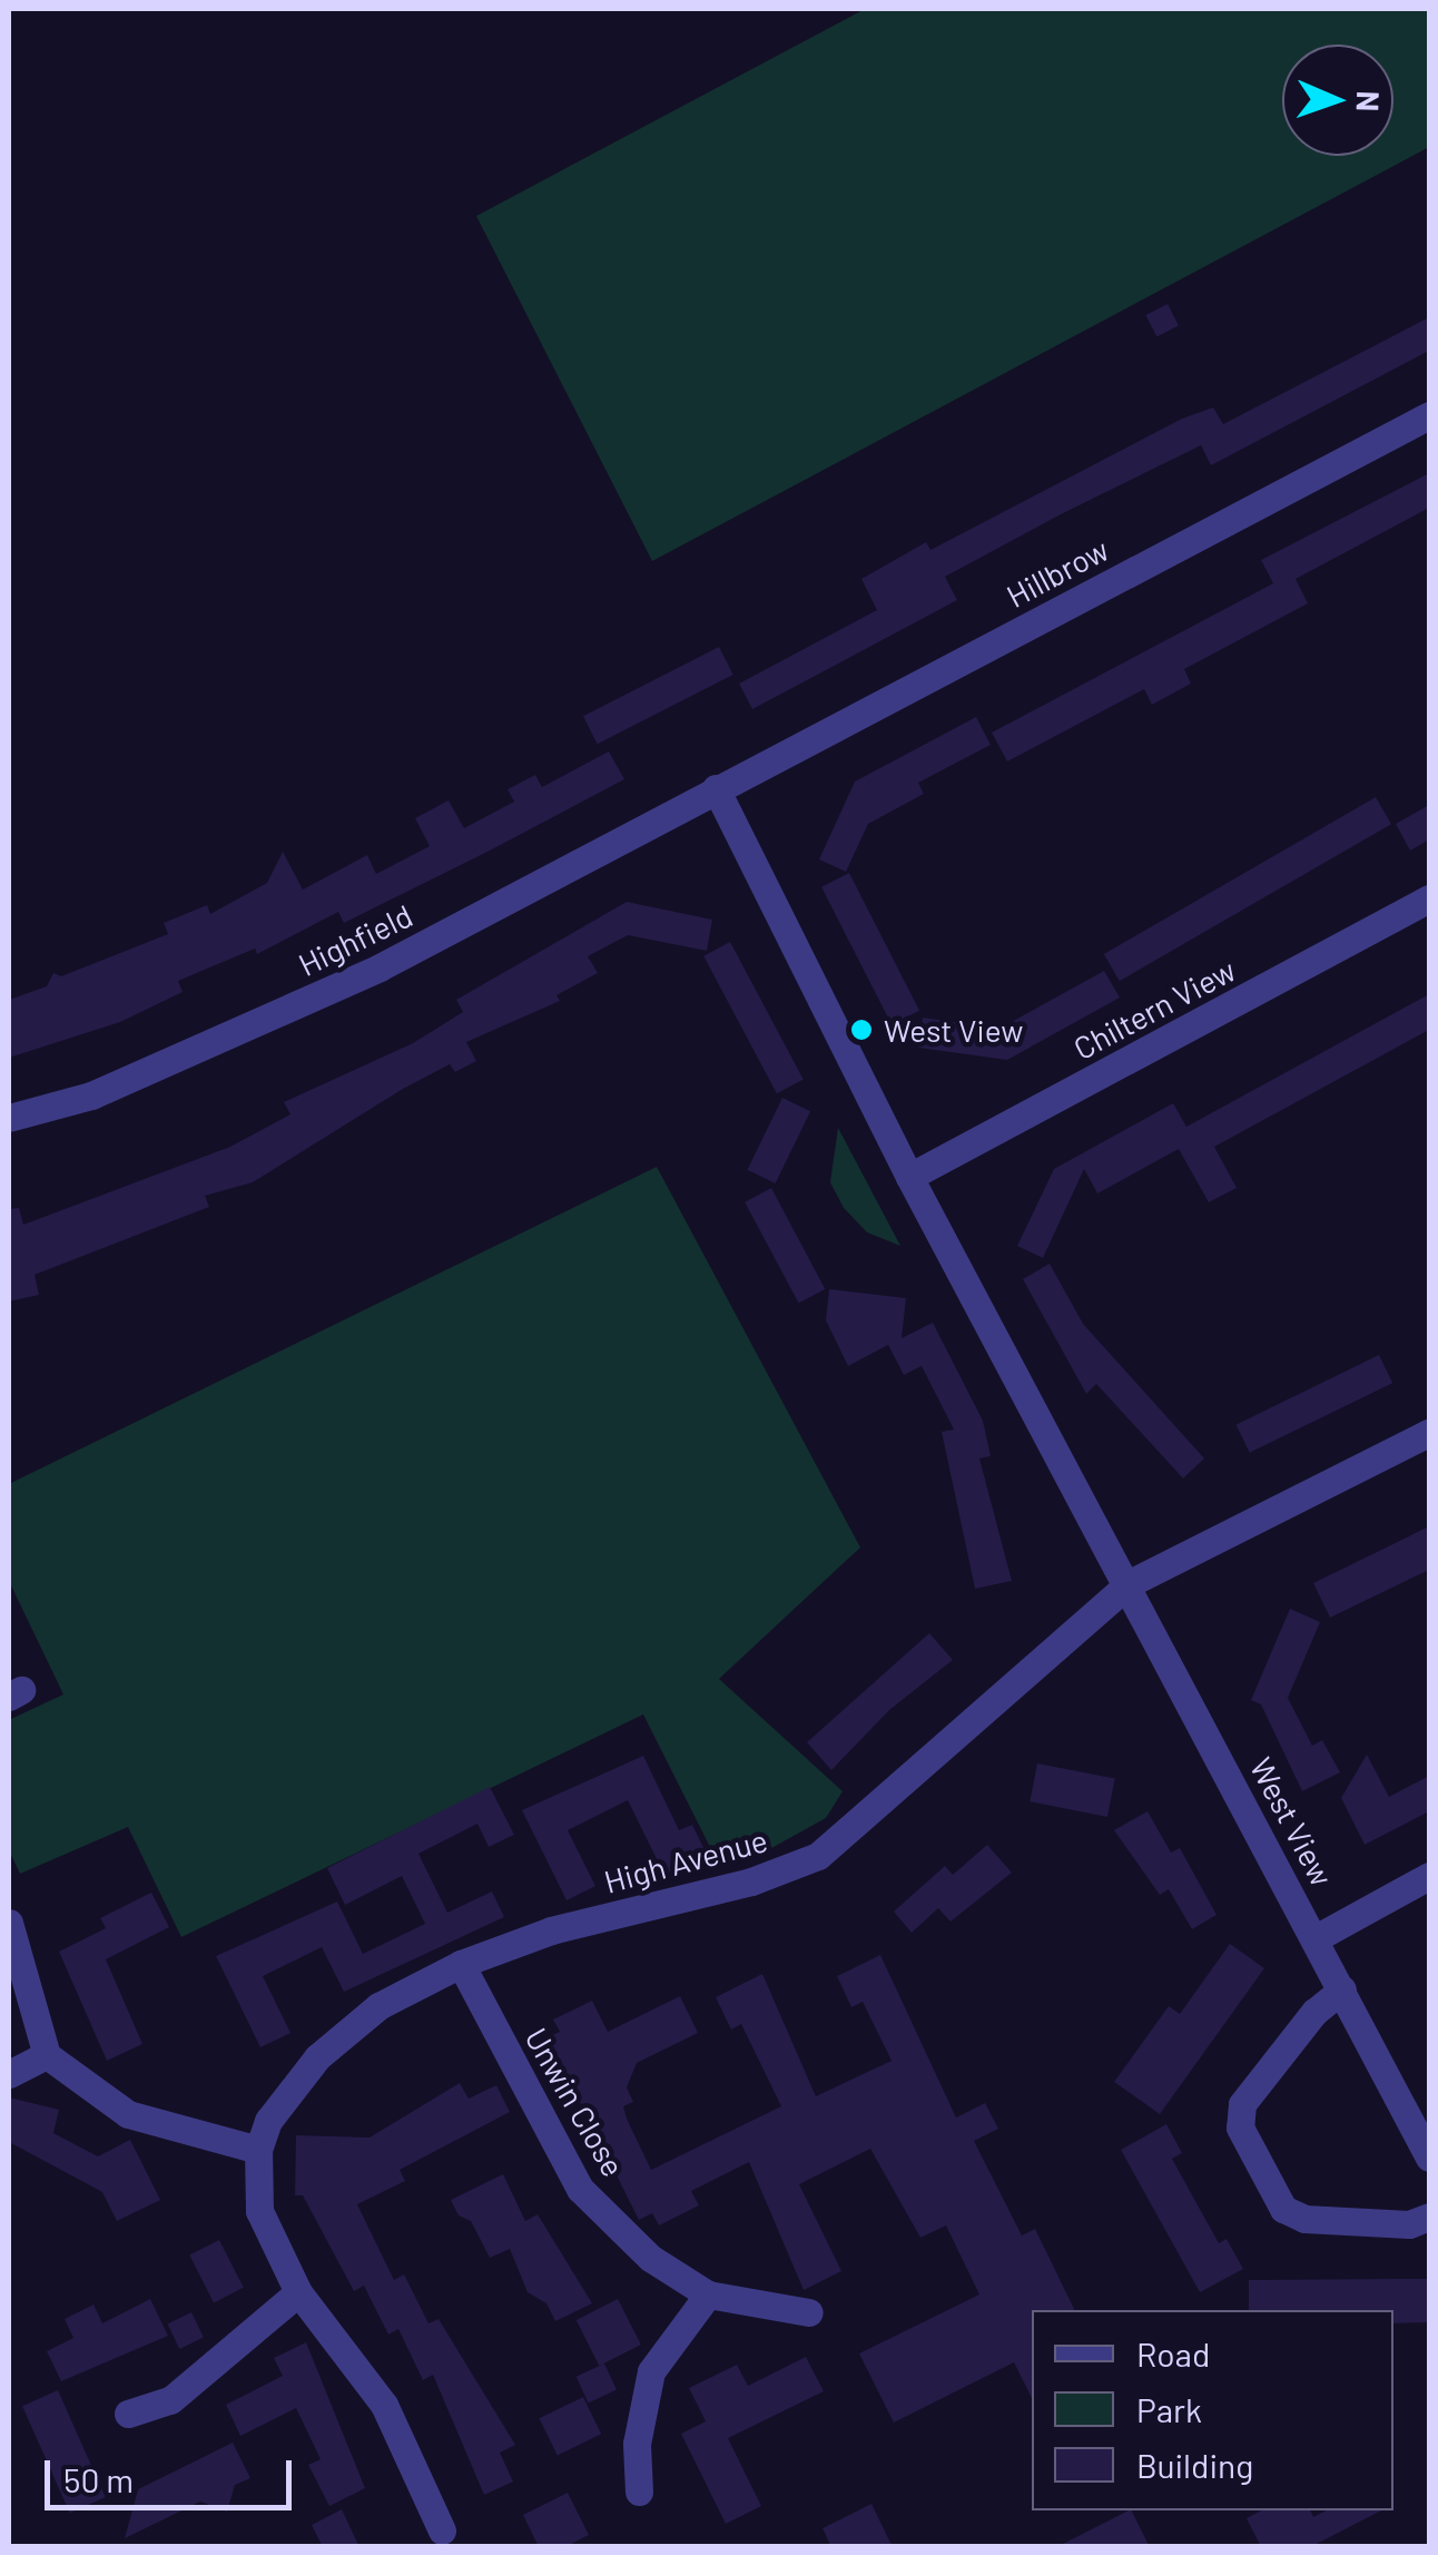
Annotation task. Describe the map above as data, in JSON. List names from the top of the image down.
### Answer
{
  "streets": {
    "street": [
      "Hillbrow",
      "Highfield",
      "Chiltern View",
      "West View",
      "High Avenue",
      "Unwin Close"
    ]
  },
  "crossings": [
    ["Hillbrow", "Highfield"],
    ["Hillbrow", "West View"],
    ["Highfield", "West View"],
    ["Chiltern View", "West View"],
    ["West View", "High Avenue"],
    ["High Avenue", "Unwin Close"]
  ],
  "places": ["West View"],
  "legend": ["Road", "Park", "Building"],
  "scale_bar": "50 m",
  "north": "right"
}
